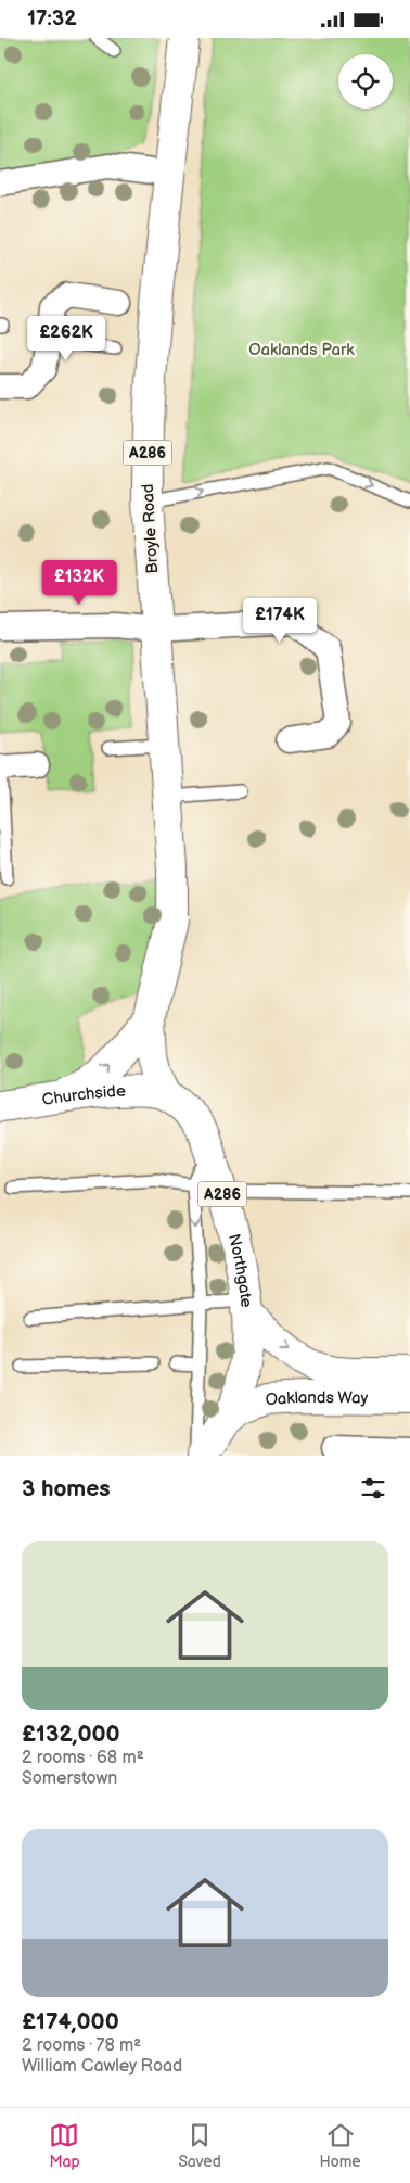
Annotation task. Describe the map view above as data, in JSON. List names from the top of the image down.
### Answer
{
  "streets": {
    "main road": [
      "A286",
      "Broyle Road",
      "Churchside",
      "Northgate",
      "Oaklands Way"
    ]
  },
  "crossings": [
    ["Broyle Road", "Churchside"],
    ["Broyle Road", "Northgate"],
    ["Churchside", "Northgate"],
    ["Northgate", "Oaklands Way"]
  ],
  "one_way": ["Oaklands Way"],
  "parks": ["Oaklands Park"],
  "page": {
    "status": "17:32",
    "price": ["£262K", "£132K", "£174K"],
    "heading": "3 homes",
    "list": [
      {
        "name": "£132,000",
        "note": "2 rooms · 68 m² · Somerstown"
      },
      {
        "name": "£174,000",
        "note": "2 rooms · 78 m² · William Cawley Road"
      }
    ],
    "tabs": ["Map", "Saved", "Home"]
  }
}
